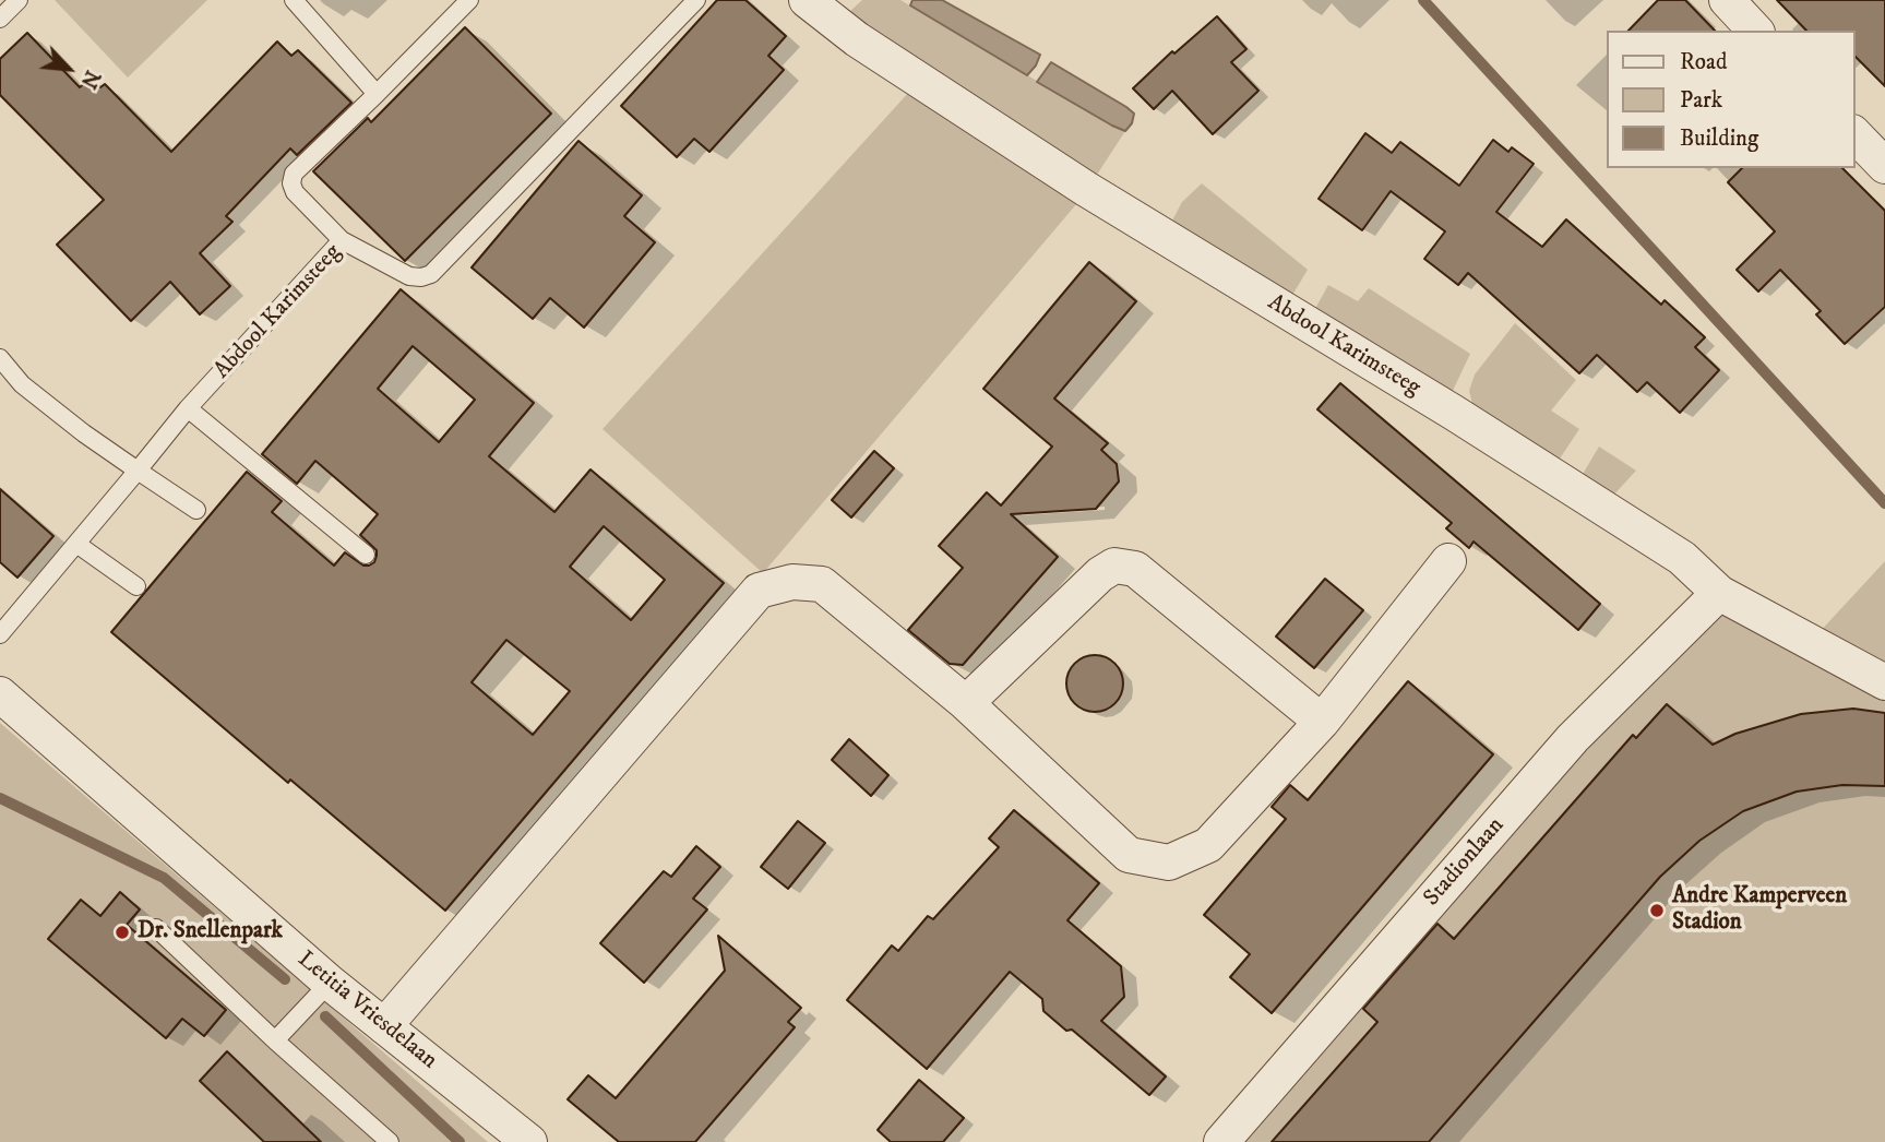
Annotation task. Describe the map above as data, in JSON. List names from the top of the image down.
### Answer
{
  "streets": {
    "street": ["Abdool Karimsteeg", "Stadionlaan", "Letitia Vriesdelaan"]
  },
  "crossings": [
    ["Abdool Karimsteeg", "Stadionlaan"]
  ],
  "places": ["Andre Kamperveen Stadion", "Dr. Snellenpark"],
  "legend": ["Road", "Park", "Building"],
  "north": "bottom right"
}
